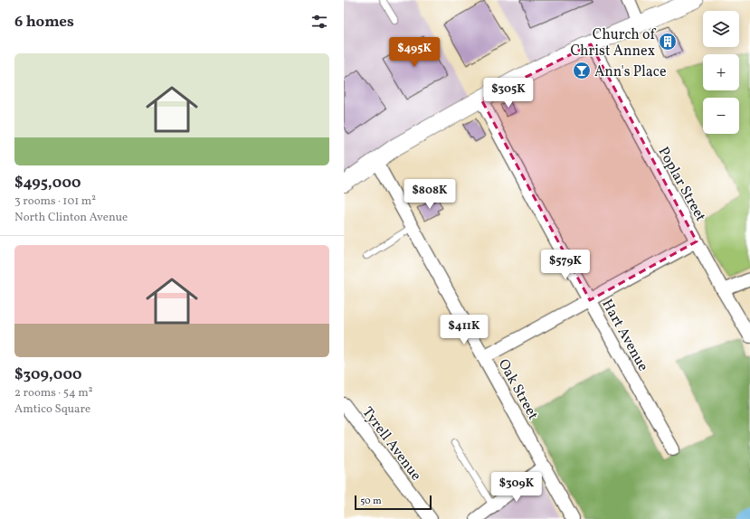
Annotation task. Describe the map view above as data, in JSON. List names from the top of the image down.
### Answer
{
  "streets": {
    "street": [
      "Poplar Street",
      "Hart Avenue",
      "Oak Street",
      "Tyrell Avenue"
    ]
  },
  "places": {
    "building": ["Church of Christ Annex"],
    "bar": ["Ann's Place"]
  },
  "scale_bar": "50 m",
  "page": {
    "heading": "6 homes",
    "map_buttons": ["+", "−"],
    "price": [
      "$495K",
      "$305K",
      "$808K",
      "$579K",
      "$411K",
      "$309K"
    ],
    "list": [
      {
        "name": "$495,000",
        "note": "3 rooms · 101 m² · North Clinton Avenue"
      },
      {
        "name": "$309,000",
        "note": "2 rooms · 54 m² · Amtico Square"
      }
    ],
    "scale": "50 m"
  }
}
